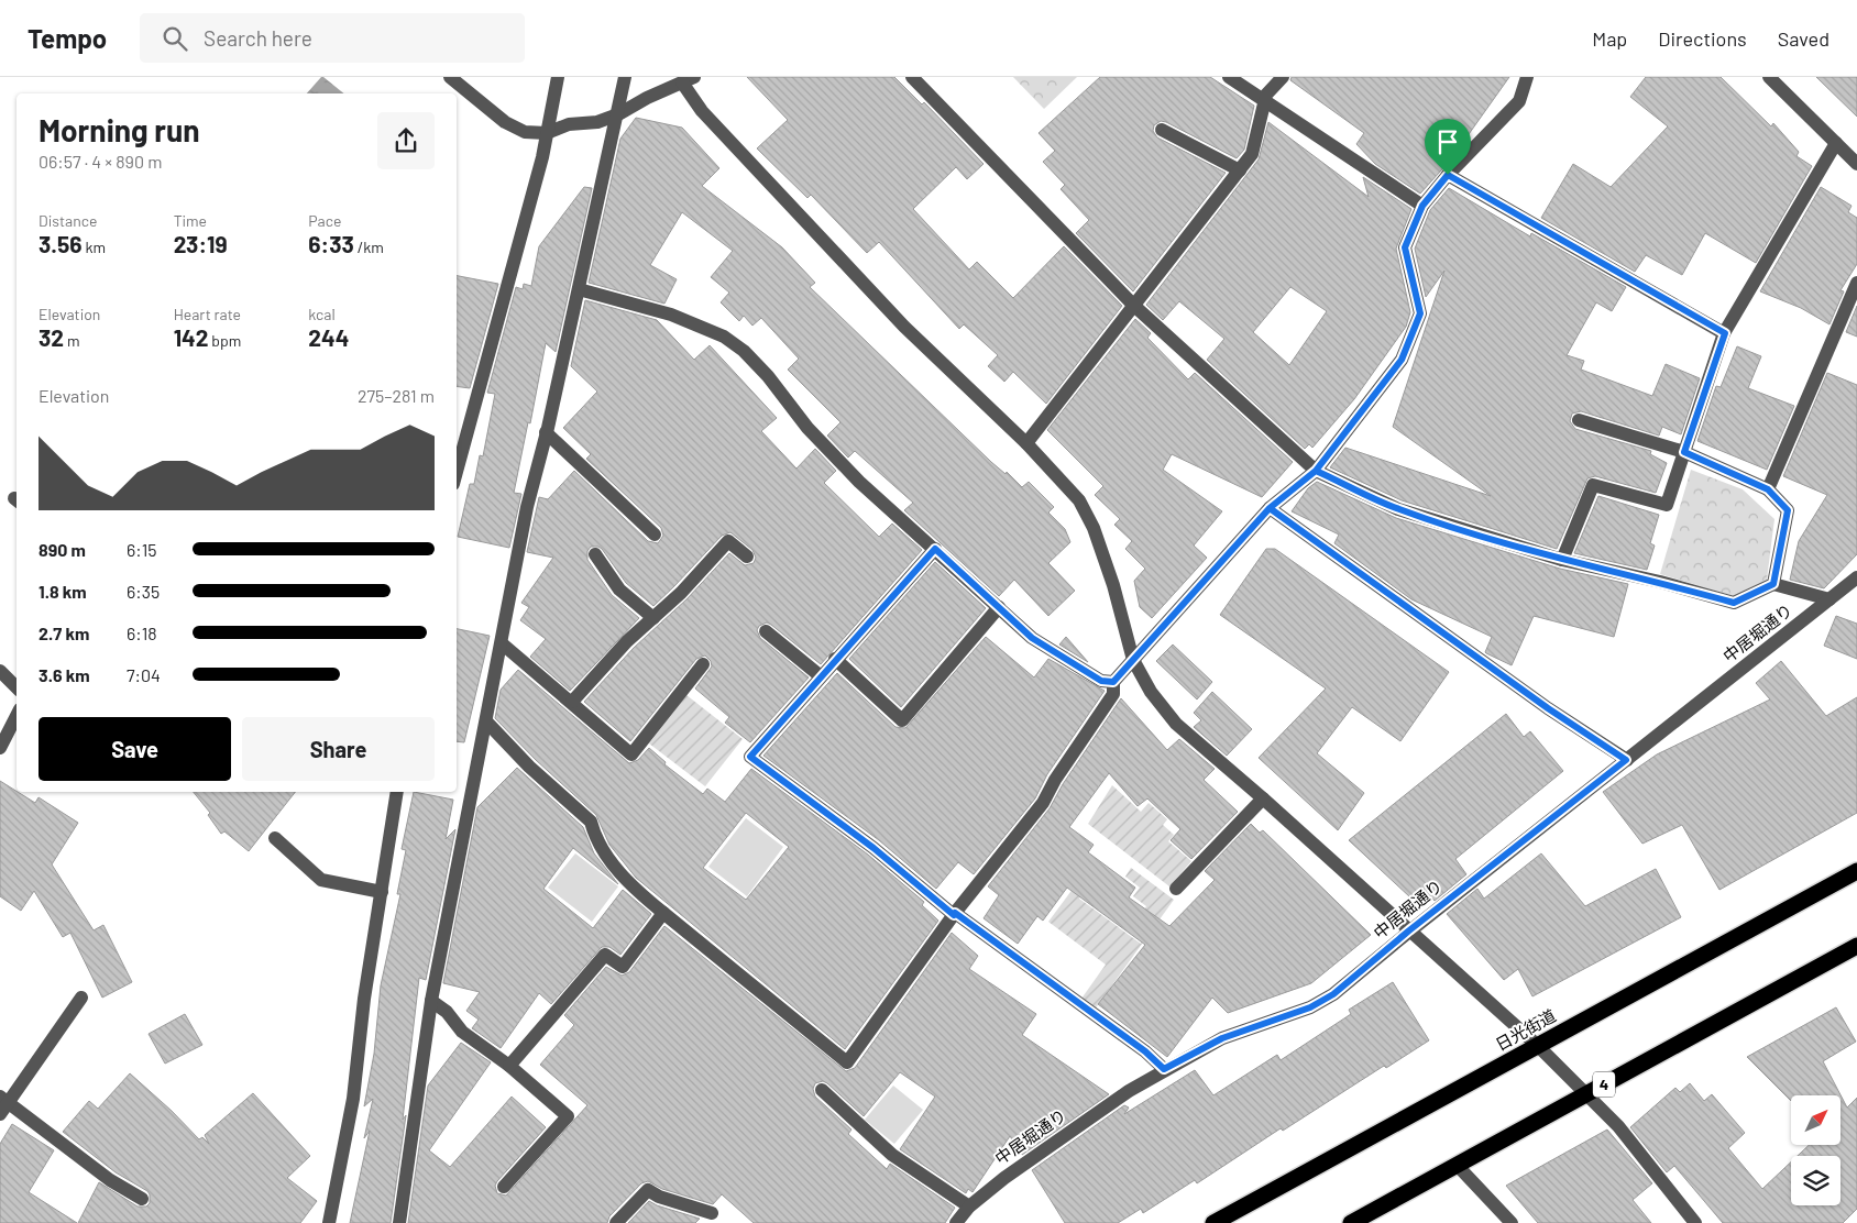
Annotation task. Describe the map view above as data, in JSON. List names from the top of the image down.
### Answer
{
  "streets": {
    "highway": ["日光街道", "4"],
    "street": ["中居堀通り"]
  },
  "north": "top right",
  "page": {
    "header": "Tempo",
    "search": "Search here",
    "nav": ["Map", "Directions", "Saved"],
    "heading": ["Morning run", "06:57 · 4 × 890 m"],
    "stats": [
      ["Distance", "3.56 km"],
      ["Time", "23:19"],
      ["Pace", "6:33 /km"],
      ["Elevation", "32 m"],
      ["Heart rate", "142 bpm"],
      ["kcal", "244"]
    ],
    "chart": ["Elevation", "275–281 m"],
    "list": [
      {
        "name": "890 m",
        "note": "6:15"
      },
      {
        "name": "1.8 km",
        "note": "6:35"
      },
      {
        "name": "2.7 km",
        "note": "6:18"
      },
      {
        "name": "3.6 km",
        "note": "7:04"
      }
    ],
    "buttons": ["Save", "Share"]
  }
}
